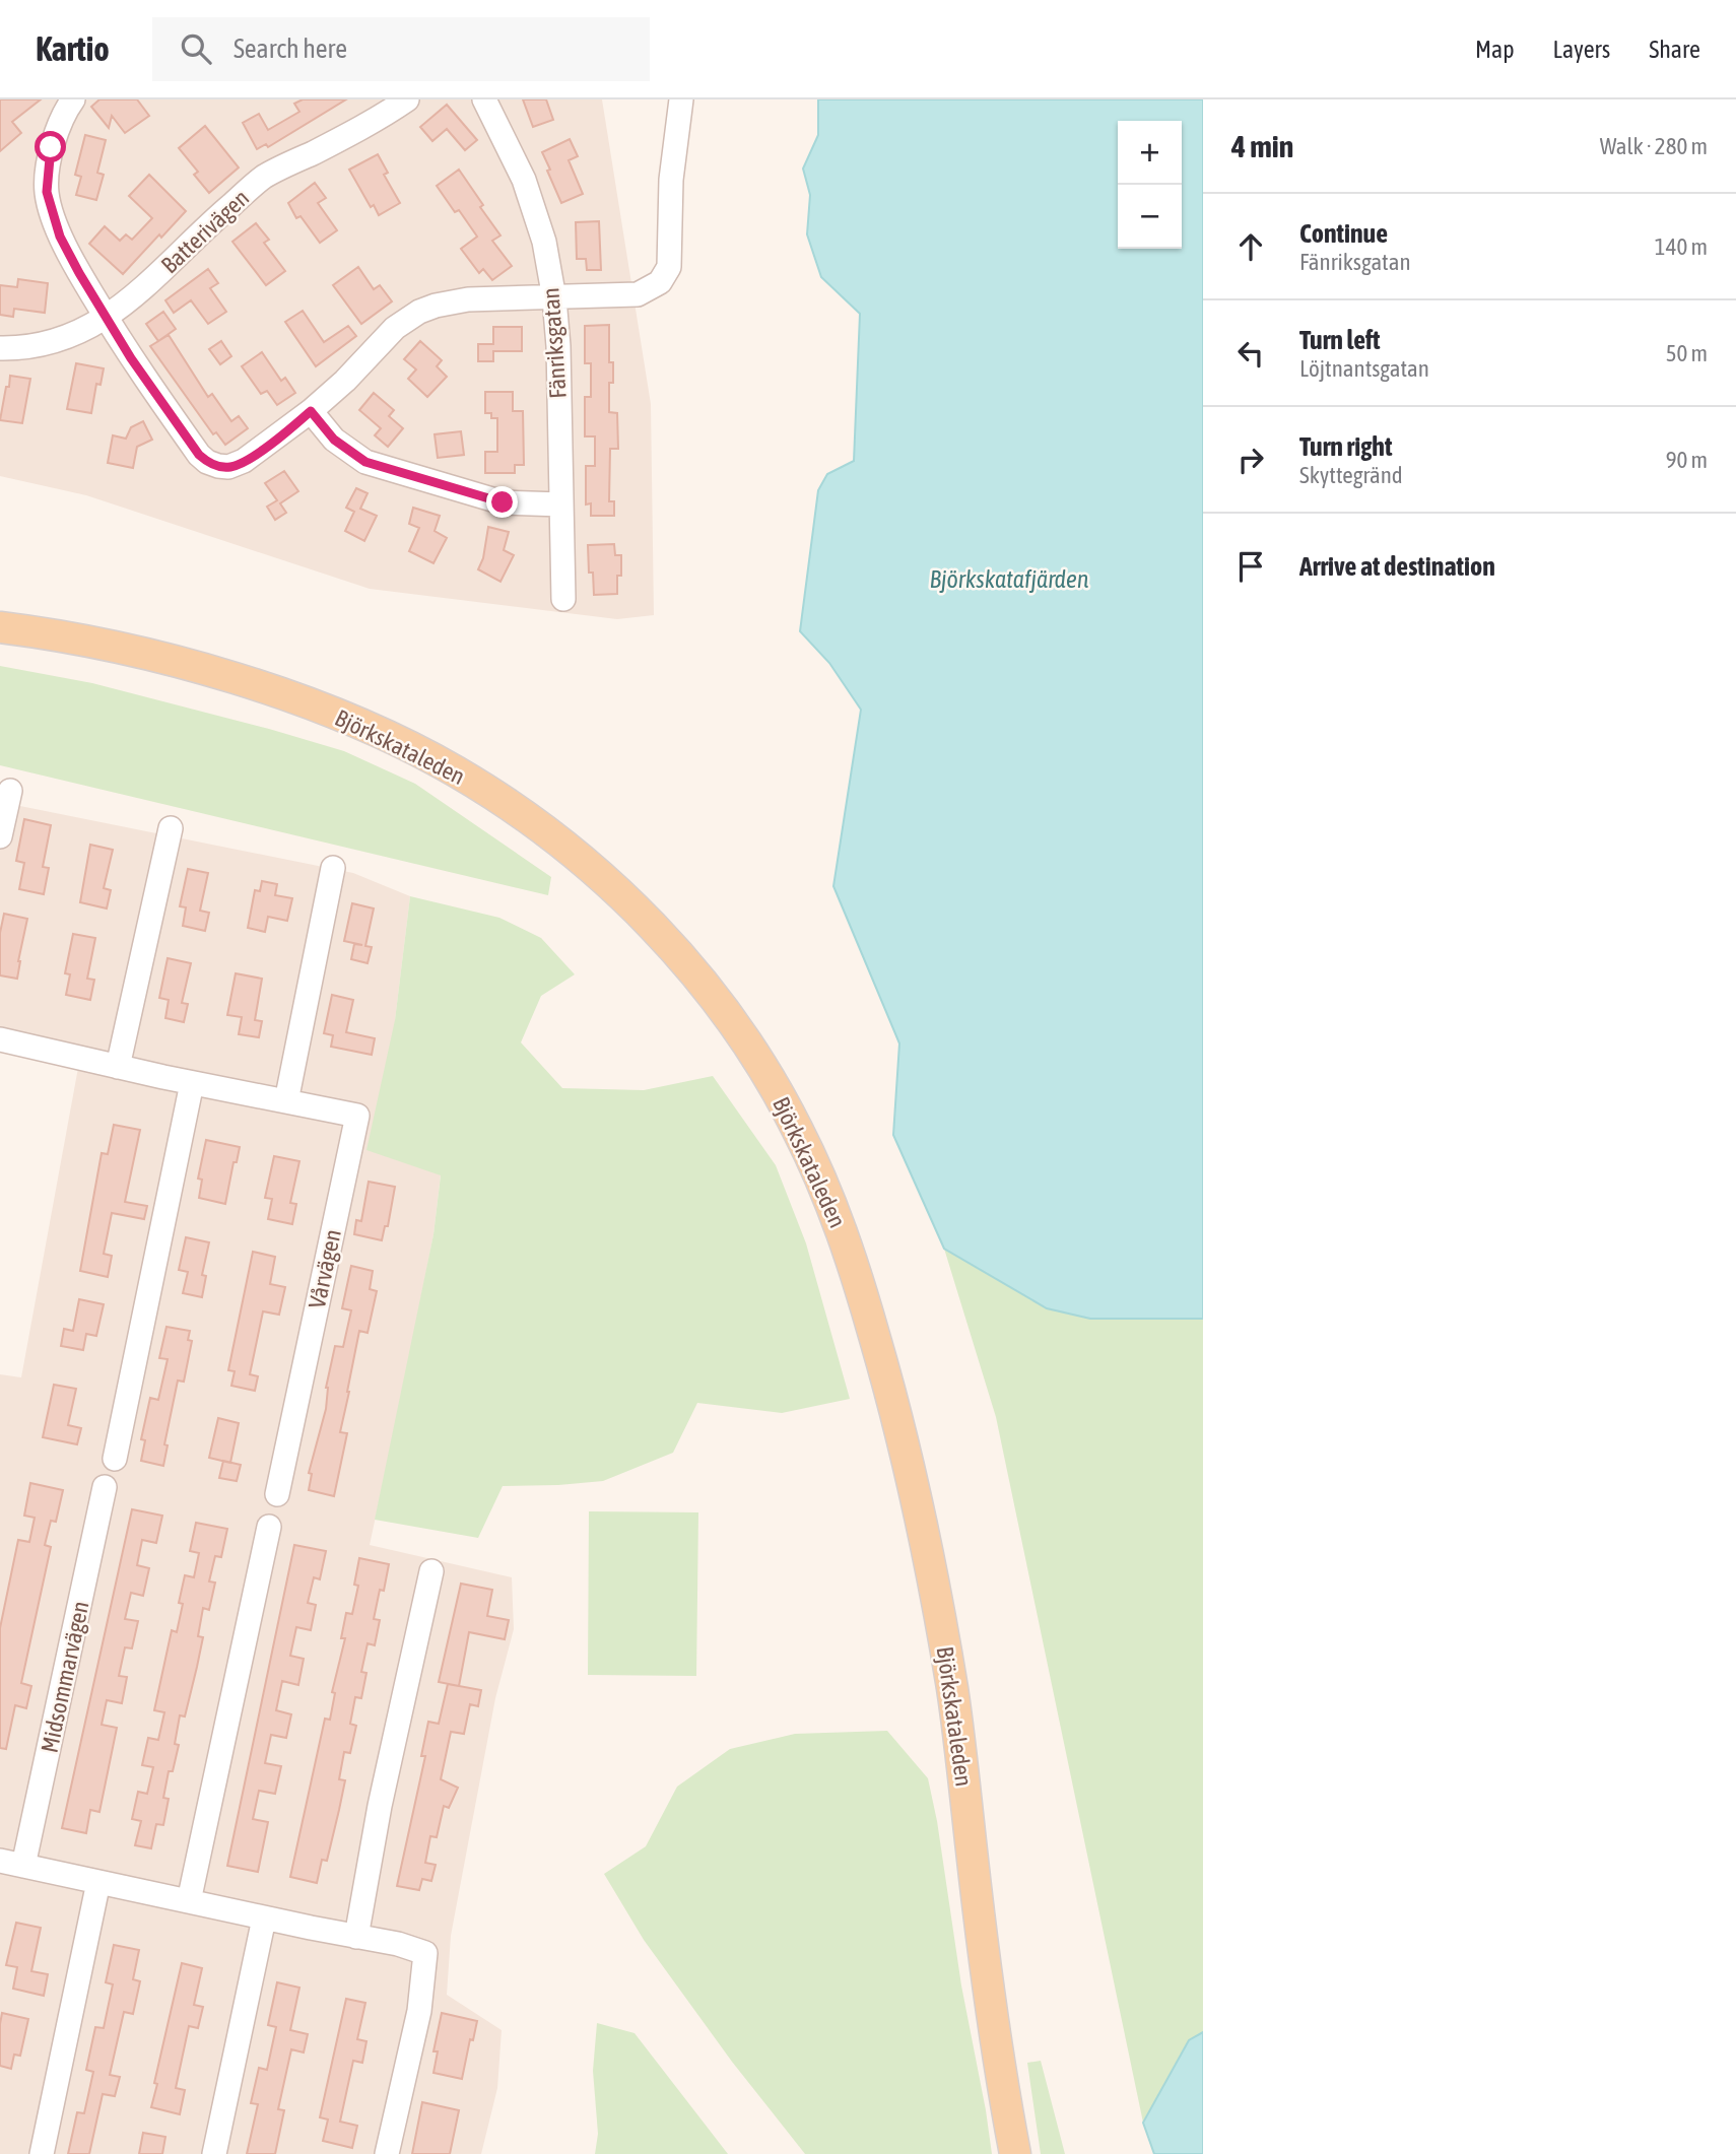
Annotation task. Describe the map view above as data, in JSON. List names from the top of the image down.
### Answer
{
  "streets": {
    "main road": ["Björkskataleden"],
    "street": [
      "Batterivägen",
      "Fänriksgatan",
      "Vårvägen",
      "Midsommarvägen"
    ]
  },
  "water": ["Björkskatafjärden"],
  "page": {
    "header": "Kartio",
    "search": "Search here",
    "nav": ["Map", "Layers", "Share"],
    "heading": ["4 min", "Walk · 280 m"],
    "map_buttons": ["+", "−"],
    "list": [
      ["Continue", "Fänriksgatan", "140 m"],
      ["Turn left", "Löjtnantsgatan", "50 m"],
      ["Turn right", "Skyttegränd", "90 m"],
      "Arrive at destination"
    ]
  }
}
